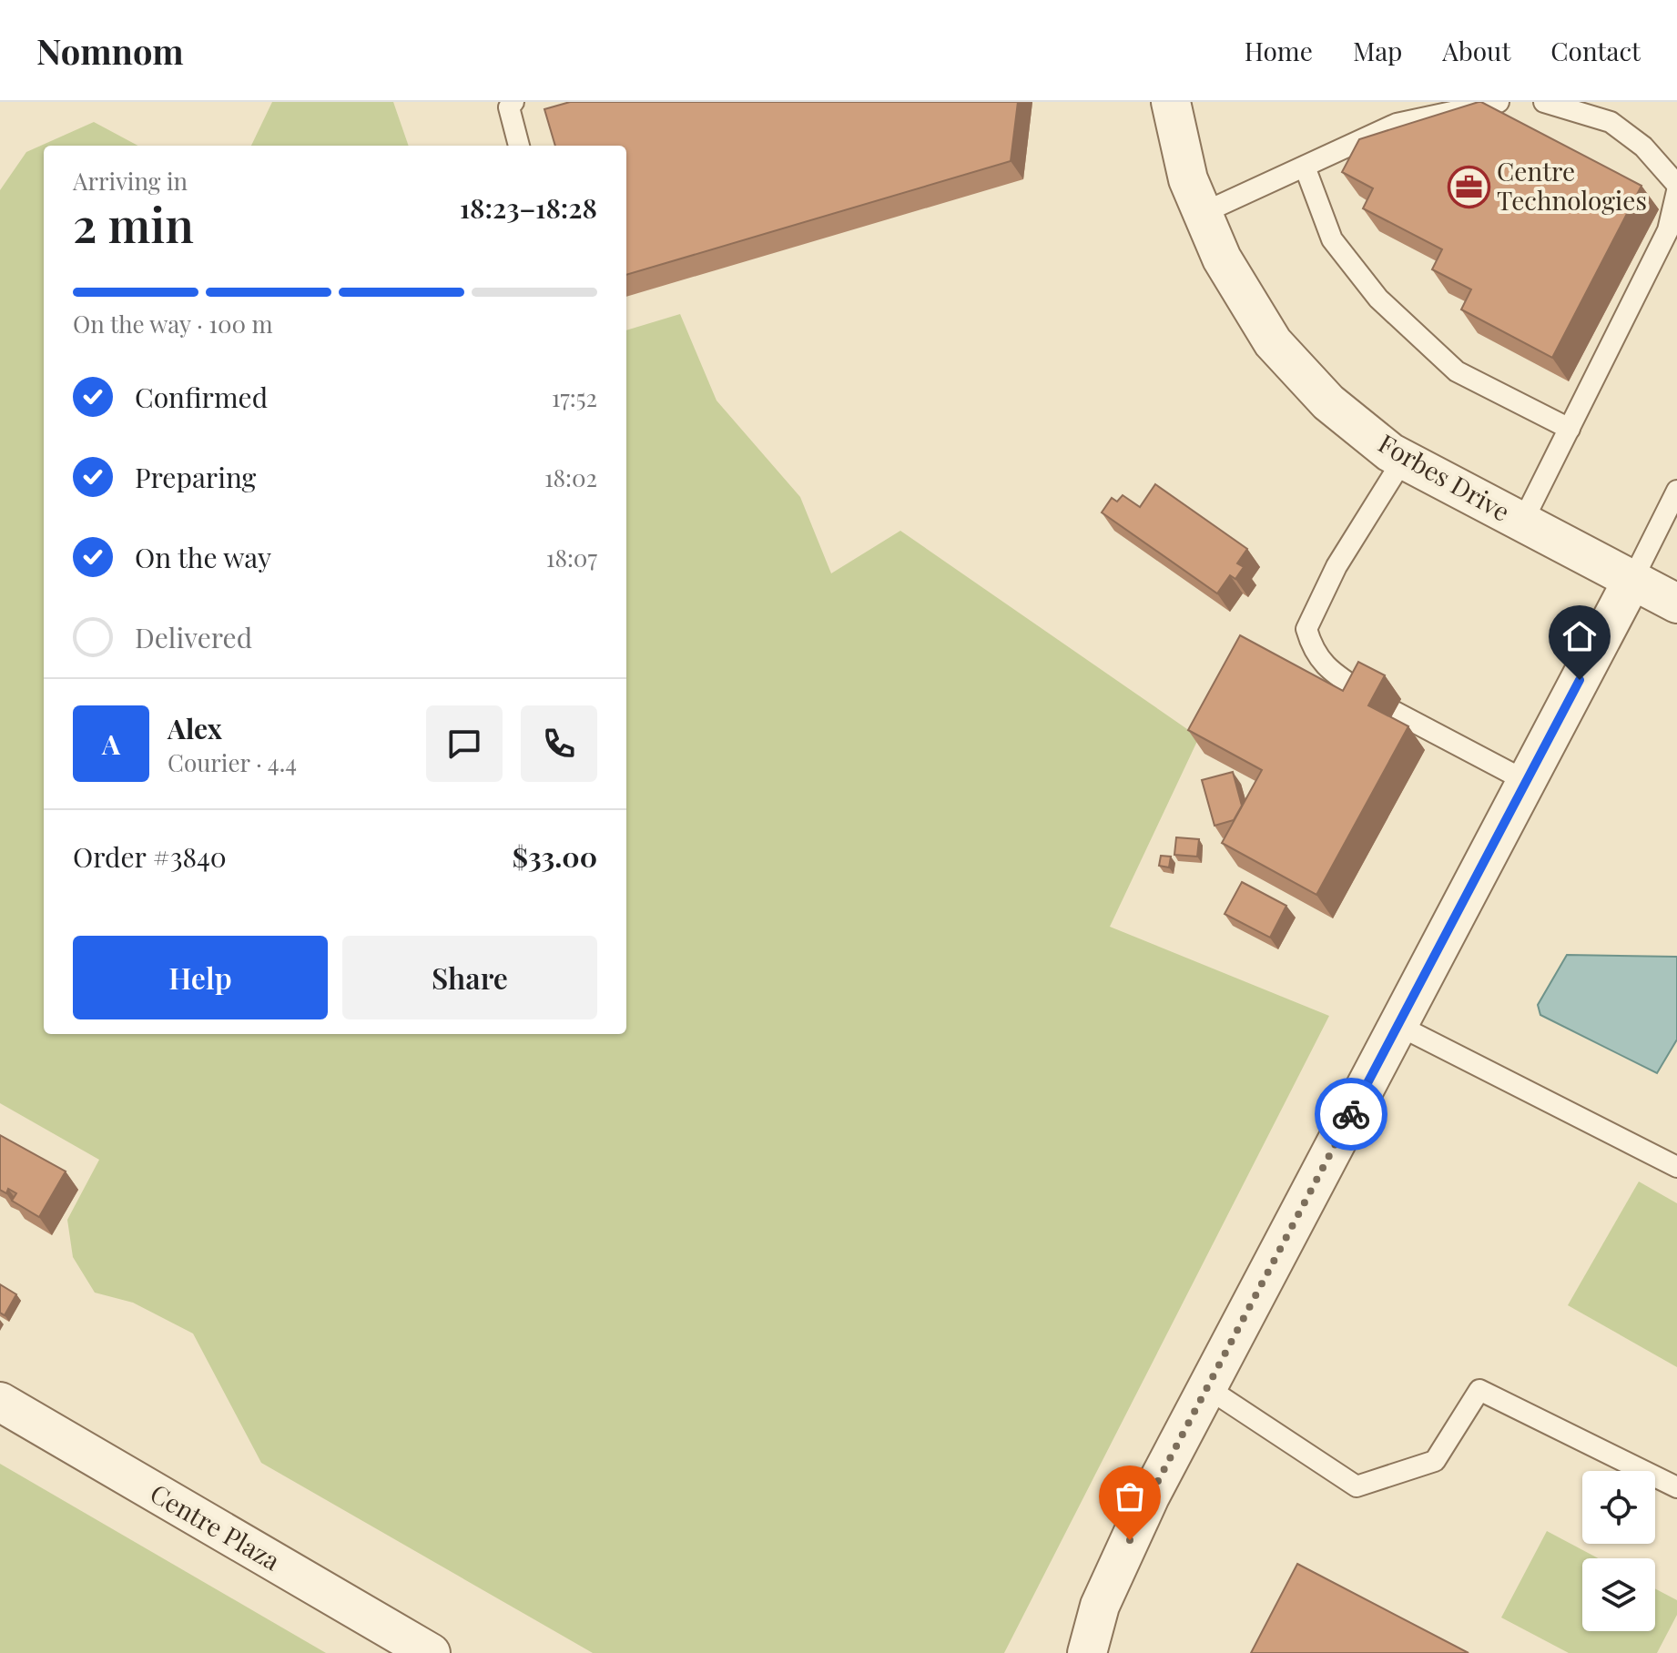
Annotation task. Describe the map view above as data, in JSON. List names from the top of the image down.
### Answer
{
  "streets": {
    "street": ["Forbes Drive", "Centre Plaza"]
  },
  "places": {
    "office": ["Centre Technologies"]
  },
  "page": {
    "header": "Nomnom",
    "nav": [
      "Home",
      "Map",
      "About",
      "Contact"
    ],
    "heading": ["2 min", "Arriving in", "18:23–18:28"],
    "panel": [
      "Alex",
      "Courier · 4.4",
      "Order #3840",
      "$33.00"
    ],
    "bar": "On the way · 100 m",
    "list": [
      ["Confirmed", "17:52"],
      ["Preparing", "18:02"],
      ["On the way", "18:07"],
      "Delivered"
    ],
    "round": "A",
    "buttons": ["Help", "Share"]
  }
}
